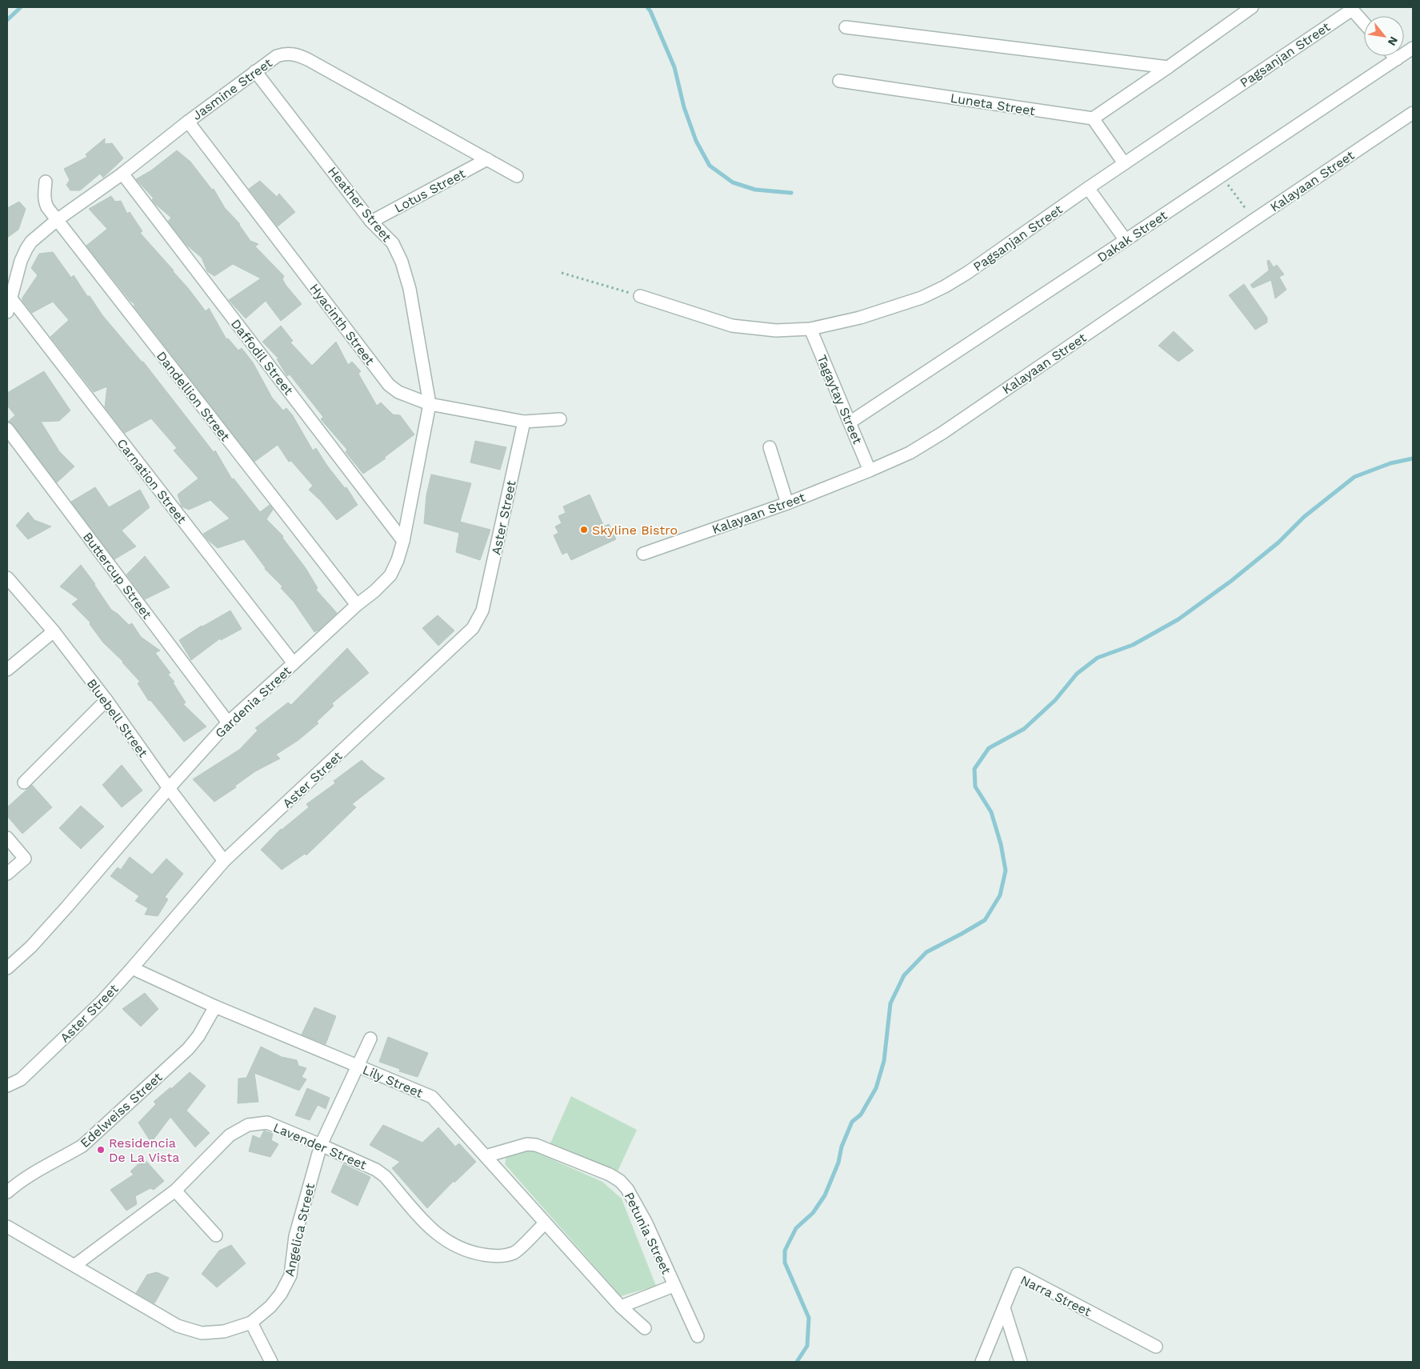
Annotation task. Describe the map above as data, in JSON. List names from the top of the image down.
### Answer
{
  "streets": {
    "street": [
      "Pagsanjan Street",
      "Jasmine Street",
      "Luneta Street",
      "Kalayaan Street",
      "Lotus Street",
      "Heather Street",
      "Dakak Street",
      "Hyacinth Street",
      "Daffodil Street",
      "Dandellion Street",
      "Tagaytay Street",
      "Carnation Street",
      "Aster Street",
      "Buttercup Street",
      "Gardenia Street",
      "Bluebell Street",
      "Lily Street",
      "Edelweiss Street",
      "Lavender Street",
      "Angelica Street",
      "Petunia Street",
      "Narra Street"
    ]
  },
  "crossings": [
    ["Pagsanjan Street", "Tagaytay Street"],
    ["Jasmine Street", "Lotus Street"],
    ["Jasmine Street", "Heather Street"],
    ["Jasmine Street", "Hyacinth Street"],
    ["Jasmine Street", "Daffodil Street"],
    ["Jasmine Street", "Dandellion Street"],
    ["Jasmine Street", "Carnation Street"],
    ["Kalayaan Street", "Tagaytay Street"],
    ["Lotus Street", "Heather Street"],
    ["Heather Street", "Hyacinth Street"],
    ["Heather Street", "Gardenia Street"],
    ["Dakak Street", "Tagaytay Street"],
    ["Hyacinth Street", "Aster Street"],
    ["Hyacinth Street", "Gardenia Street"],
    ["Daffodil Street", "Gardenia Street"],
    ["Dandellion Street", "Gardenia Street"],
    ["Carnation Street", "Gardenia Street"],
    ["Aster Street", "Bluebell Street"],
    ["Aster Street", "Lily Street"],
    ["Buttercup Street", "Gardenia Street"],
    ["Gardenia Street", "Bluebell Street"],
    ["Lily Street", "Edelweiss Street"],
    ["Lily Street", "Lavender Street"],
    ["Lily Street", "Angelica Street"],
    ["Lily Street", "Petunia Street"],
    ["Lavender Street", "Angelica Street"]
  ],
  "places": ["Skyline Bistro", "Residencia De La Vista"],
  "north": "bottom right"
}
